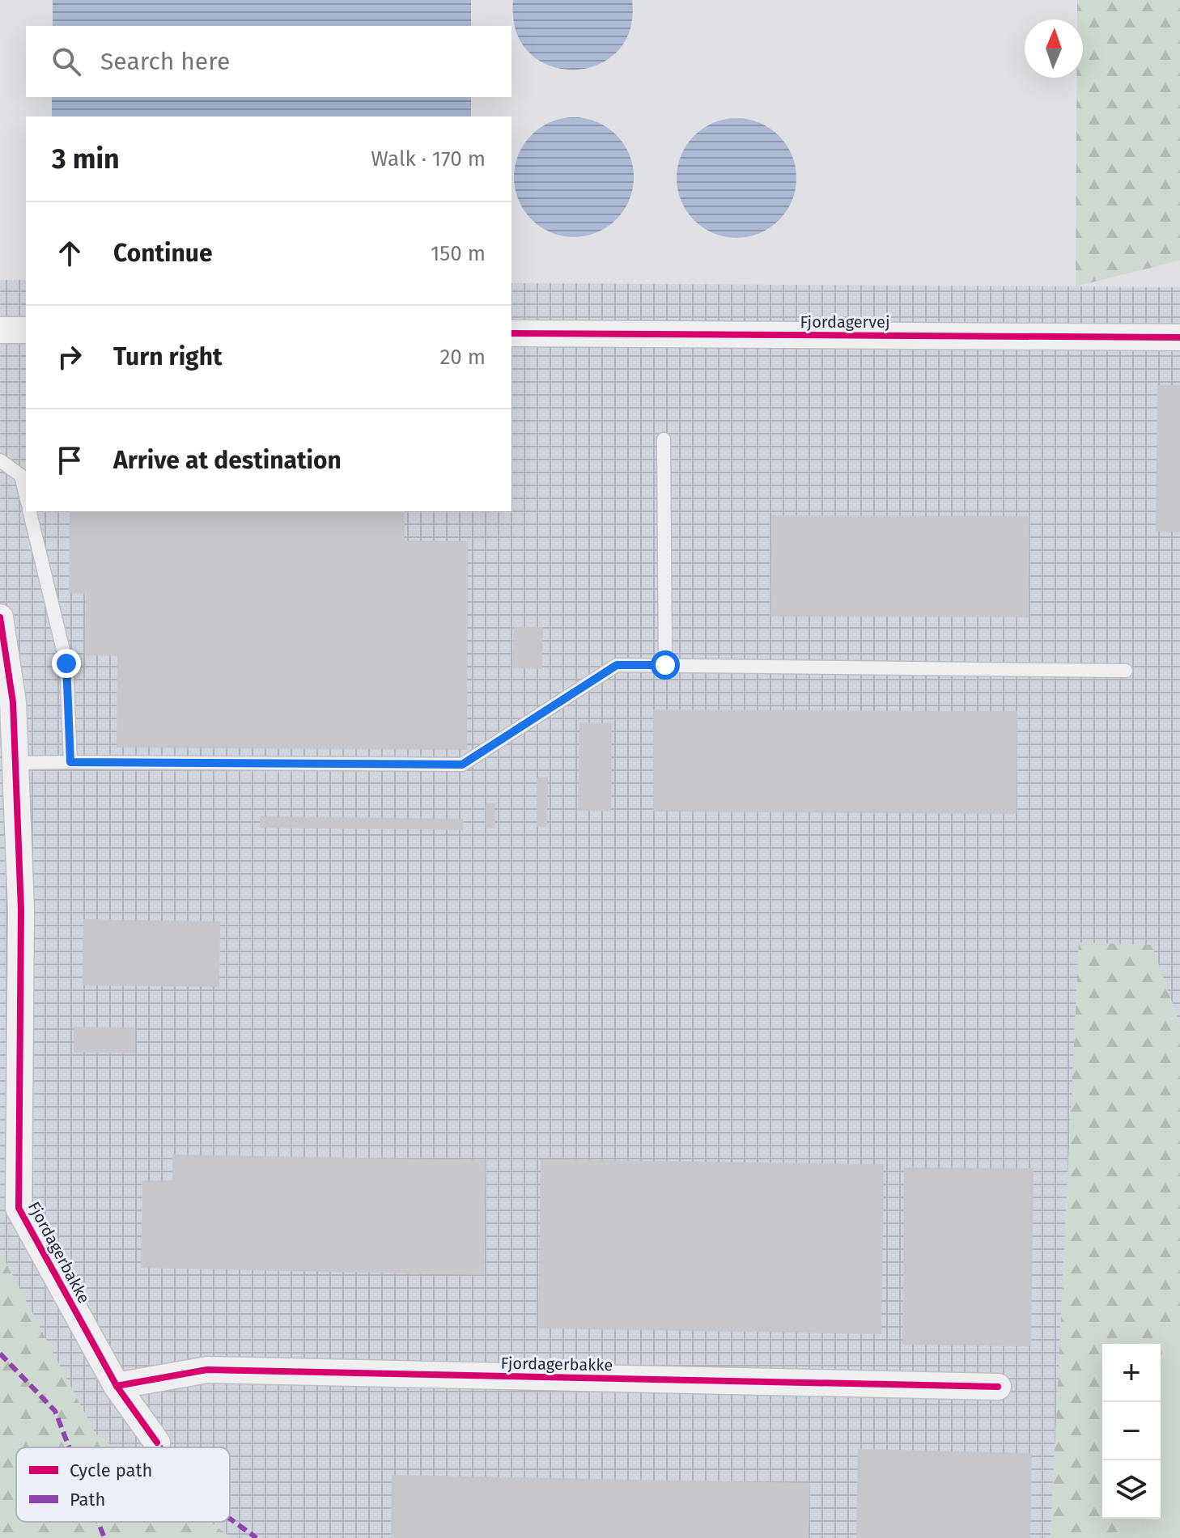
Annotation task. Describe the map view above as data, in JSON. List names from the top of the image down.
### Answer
{
  "streets": {
    "street": ["Fjordagervej", "Fjordagerbakke"]
  },
  "legend": ["Cycle path", "Path"],
  "north": "top",
  "page": {
    "search": "Search here",
    "heading": ["3 min", "Walk · 170 m"],
    "list": [
      ["Continue", "150 m"],
      ["Turn right", "20 m"],
      "Arrive at destination"
    ],
    "map_buttons": ["+", "−"]
  }
}
